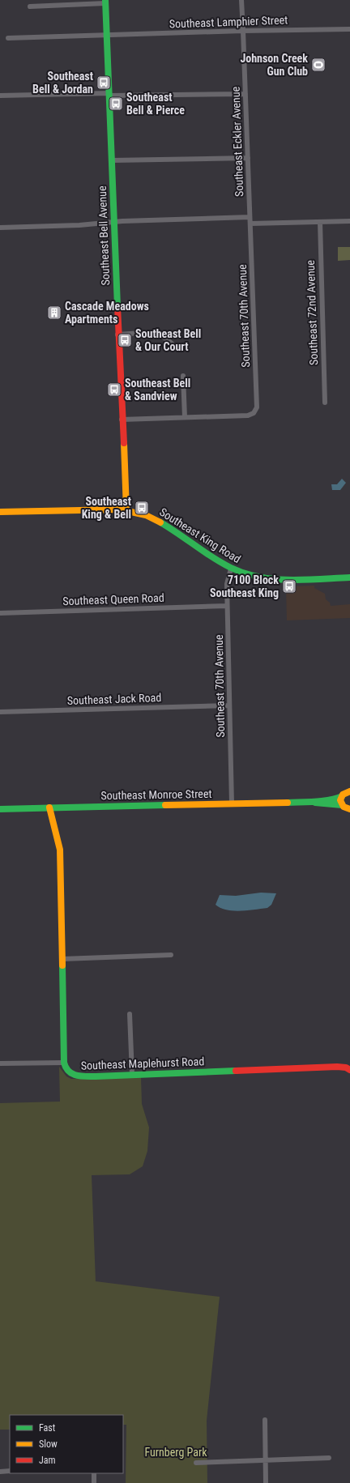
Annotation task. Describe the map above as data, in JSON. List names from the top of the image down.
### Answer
{
  "streets": {
    "street": [
      "Southeast Lamphier Street",
      "Southeast Eckler Avenue",
      "Southeast Bell Avenue",
      "Southeast 72nd Avenue",
      "Southeast 70th Avenue",
      "Southeast King Road",
      "Southeast Queen Road",
      "Southeast Jack Road",
      "Southeast Monroe Street",
      "Southeast Maplehurst Road"
    ]
  },
  "crossings": [
    ["Southeast Lamphier Street", "Southeast Eckler Avenue"],
    ["Southeast Lamphier Street", "Southeast Bell Avenue"],
    ["Southeast Eckler Avenue", "Southeast 70th Avenue"],
    ["Southeast Bell Avenue", "Southeast King Road"],
    ["Southeast 70th Avenue", "Southeast King Road"],
    ["Southeast 70th Avenue", "Southeast Queen Road"],
    ["Southeast 70th Avenue", "Southeast Jack Road"],
    ["Southeast 70th Avenue", "Southeast Monroe Street"],
    ["Southeast Monroe Street", "Southeast Maplehurst Road"]
  ],
  "parks": ["Furnberg Park"],
  "places": {
    "sports": ["Johnson Creek Gun Club"],
    "bus stop": [
      "Southeast Bell & Jordan",
      "Southeast Bell & Pierce",
      "Southeast Bell & Our Court",
      "Southeast Bell & Sandview",
      "Southeast King & Bell",
      "7100 Block Southeast King"
    ],
    "building": ["Cascade Meadows Apartments"]
  },
  "legend": ["Fast", "Slow", "Jam"]
}
